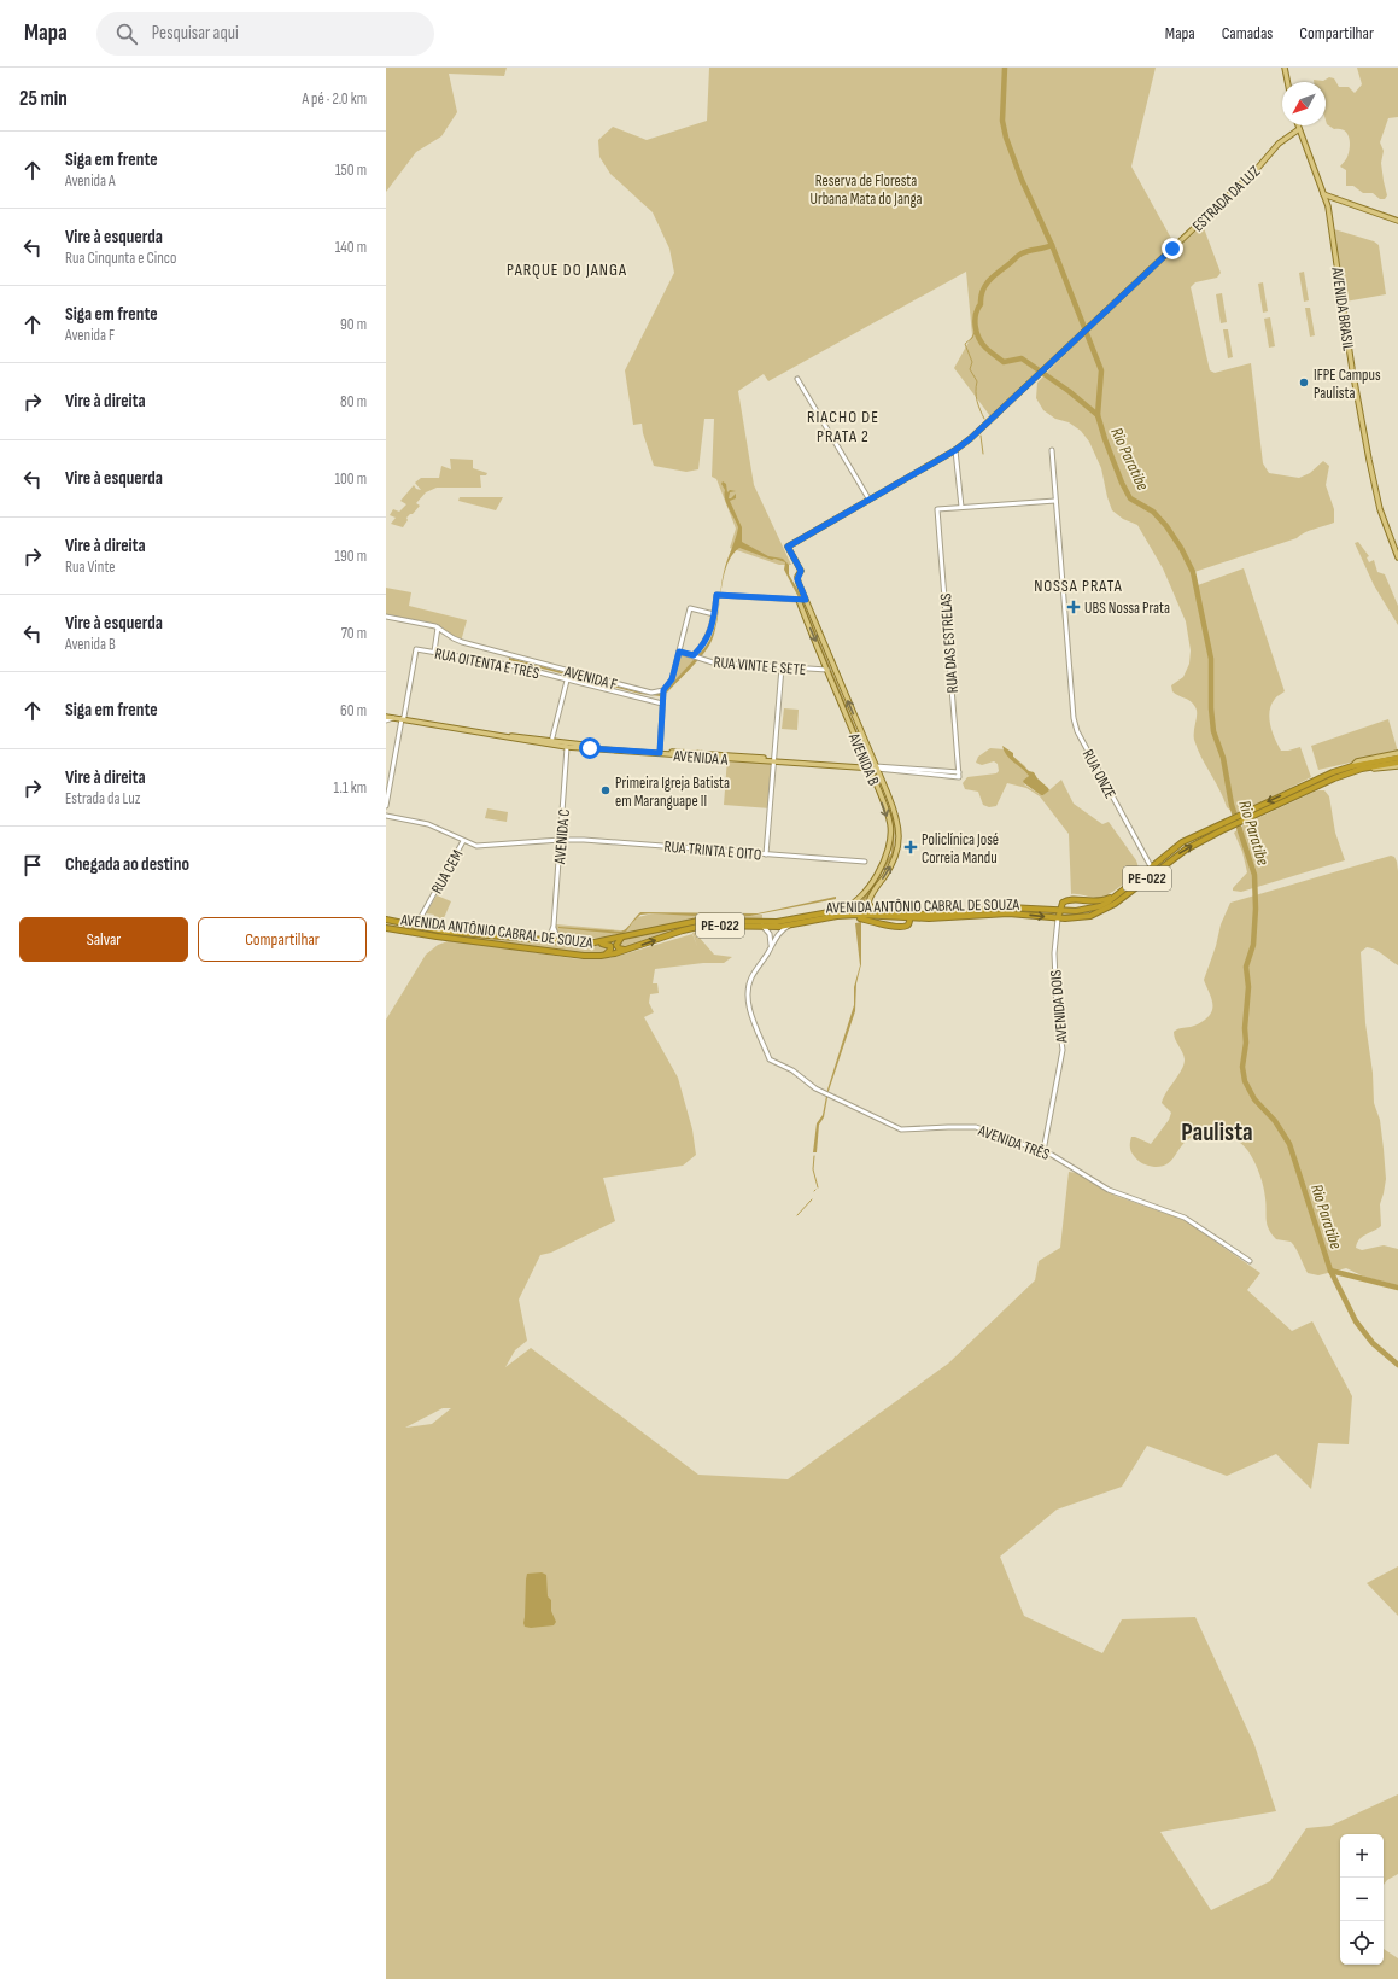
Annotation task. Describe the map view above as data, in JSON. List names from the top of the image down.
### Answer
{
  "streets": {
    "highway": ["PE-022", "AVENIDA ANTÔNIO CABRAL DE SOUZA"],
    "main road": [
      "ESTRADA DA LUZ",
      "AVENIDA BRASIL",
      "AVENIDA A",
      "AVENIDA B"
    ],
    "street": [
      "RUA DAS ESTRELAS",
      "RUA OITENTA E TRÊS",
      "RUA VINTE E SETE",
      "AVENIDA F",
      "RUA ONZE",
      "AVENIDA C",
      "RUA TRINTA E OITO",
      "RUA CEM",
      "AVENIDA DOIS",
      "AVENIDA TRÊS"
    ]
  },
  "crossings": [
    ["ESTRADA DA LUZ", "AVENIDA BRASIL"],
    ["ESTRADA DA LUZ", "AVENIDA B"],
    ["RUA DAS ESTRELAS", "AVENIDA A"],
    ["RUA OITENTA E TRÊS", "AVENIDA A"],
    ["RUA VINTE E SETE", "AVENIDA B"],
    ["AVENIDA A", "AVENIDA B"],
    ["AVENIDA A", "AVENIDA C"],
    ["AVENIDA B", "AVENIDA ANTÔNIO CABRAL DE SOUZA"],
    ["RUA ONZE", "AVENIDA ANTÔNIO CABRAL DE SOUZA"],
    ["AVENIDA C", "RUA TRINTA E OITO"],
    ["RUA TRINTA E OITO", "RUA CEM"],
    ["RUA CEM", "AVENIDA ANTÔNIO CABRAL DE SOUZA"],
    ["PE-022", "AVENIDA ANTÔNIO CABRAL DE SOUZA"],
    ["AVENIDA ANTÔNIO CABRAL DE SOUZA", "AVENIDA DOIS"],
    ["AVENIDA DOIS", "AVENIDA TRÊS"]
  ],
  "districts": [
    "PARQUE DO JANGA",
    "RIACHO DE PRATA 2",
    "NOSSA PRATA",
    "Paulista"
  ],
  "water": ["Rio Paratibe"],
  "parks": ["Reserva de Floresta Urbana Mata do Janga"],
  "places": {
    "other": ["IFPE Campus Paulista", "Primeira Igreja Batista em Maranguape II"],
    "health": ["UBS Nossa Prata", "Policlínica José Correia Mandu"]
  },
  "north": "bottom left",
  "page": {
    "header": "Mapa",
    "search": "Pesquisar aqui",
    "nav": ["Mapa", "Camadas", "Compartilhar"],
    "heading": ["25 min", "A pé · 2.0 km"],
    "list": [
      ["Siga em frente", "Avenida A", "150 m"],
      ["Vire à esquerda", "Rua Cinqunta e Cinco", "140 m"],
      ["Siga em frente", "Avenida F", "90 m"],
      ["Vire à direita", "80 m"],
      ["Vire à esquerda", "100 m"],
      ["Vire à direita", "Rua Vinte", "190 m"],
      ["Vire à esquerda", "Avenida B", "70 m"],
      ["Siga em frente", "60 m"],
      ["Vire à direita", "Estrada da Luz", "1.1 km"],
      "Chegada ao destino"
    ],
    "buttons": ["Salvar", "Compartilhar"],
    "map_buttons": ["+", "−"]
  }
}
